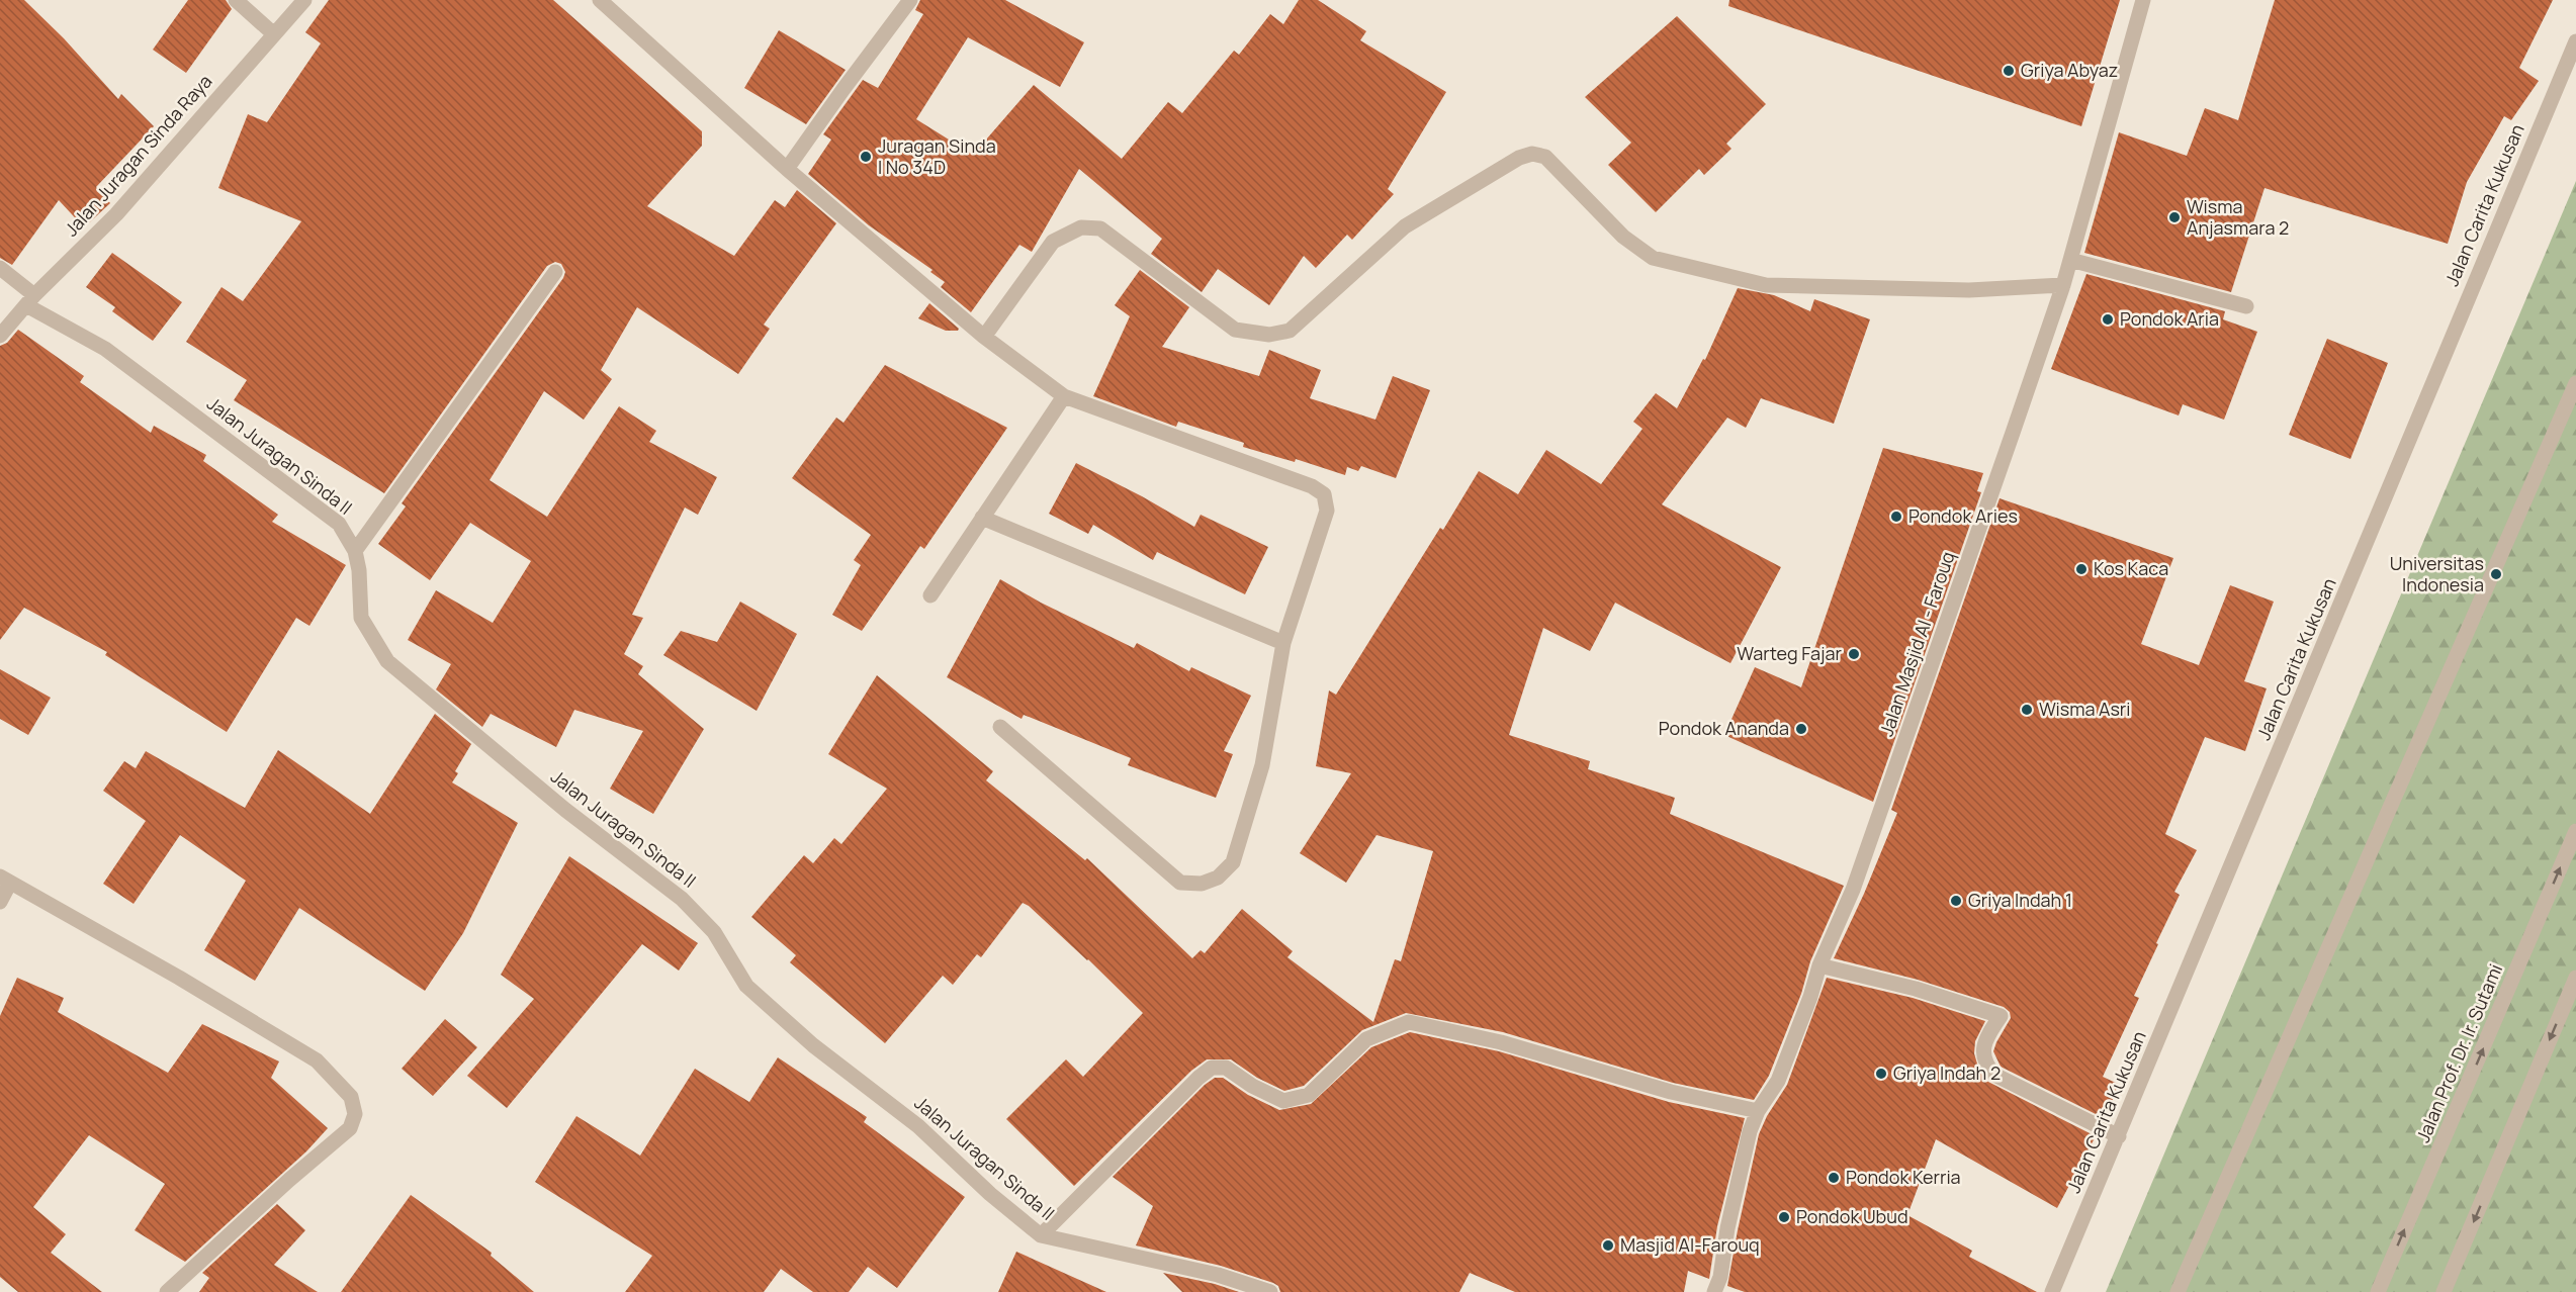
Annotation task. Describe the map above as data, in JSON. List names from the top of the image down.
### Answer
{
  "streets": {
    "street": [
      "Jalan Juragan Sinda Raya",
      "Jalan Carita Kukusan",
      "Jalan Juragan Sinda II",
      "Jalan Masjid Al - Farouq",
      "Jalan Prof. Dr. Ir. Sutami"
    ]
  },
  "crossings": [
    ["Jalan Juragan Sinda Raya", "Jalan Juragan Sinda II"]
  ],
  "places": [
    "Griya Abyaz",
    "Juragan Sinda I No 34D",
    "Wisma Anjasmara 2",
    "Pondok Aria",
    "Pondok Aries",
    "Kos Kaca",
    "Universitas Indonesia",
    "Warteg Fajar",
    "Wisma Asri",
    "Pondok Ananda",
    "Griya Indah 1",
    "Griya Indah 2",
    "Pondok Kerria",
    "Pondok Ubud",
    "Masjid Al-Farouq"
  ]
}
